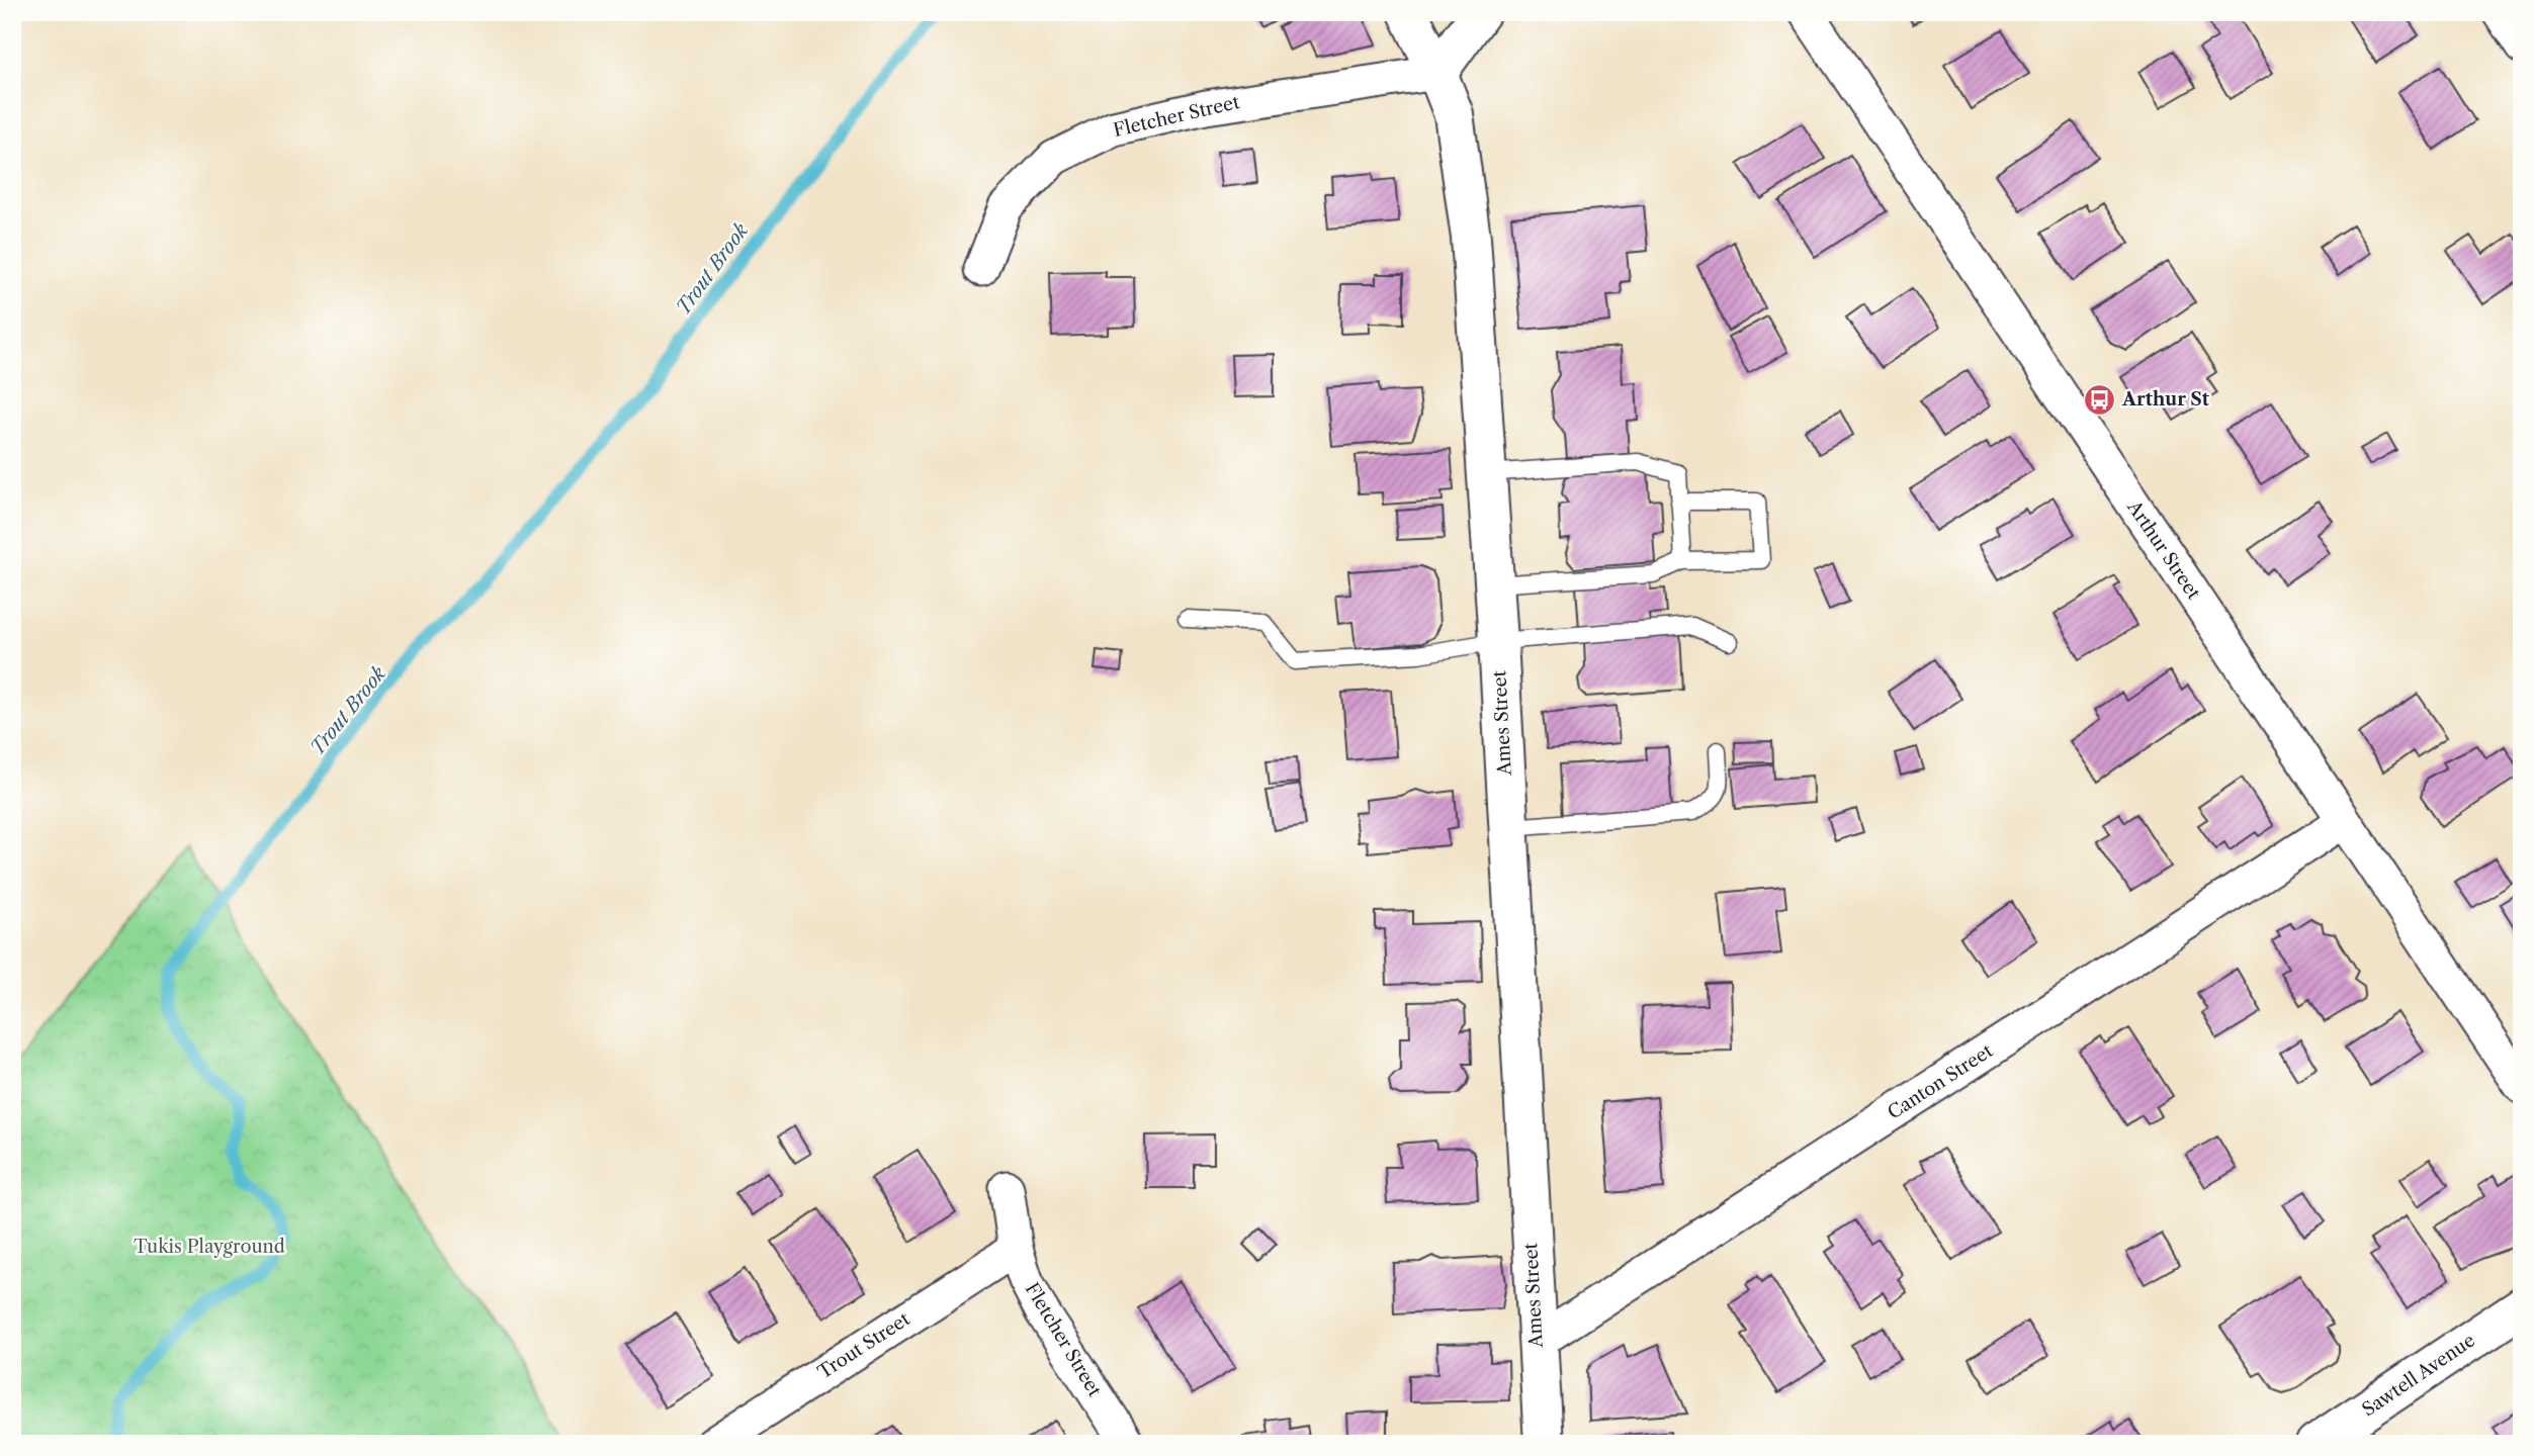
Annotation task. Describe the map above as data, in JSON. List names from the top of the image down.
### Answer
{
  "streets": {
    "street": [
      "Fletcher Street",
      "Arthur Street",
      "Ames Street",
      "Canton Street",
      "Trout Street",
      "Sawtell Avenue"
    ]
  },
  "crossings": [
    ["Fletcher Street", "Ames Street"],
    ["Fletcher Street", "Trout Street"],
    ["Arthur Street", "Canton Street"],
    ["Ames Street", "Canton Street"]
  ],
  "water": ["Trout Brook"],
  "parks": ["Tukis Playground"],
  "places": {
    "bus stop": ["Arthur St"]
  }
}
